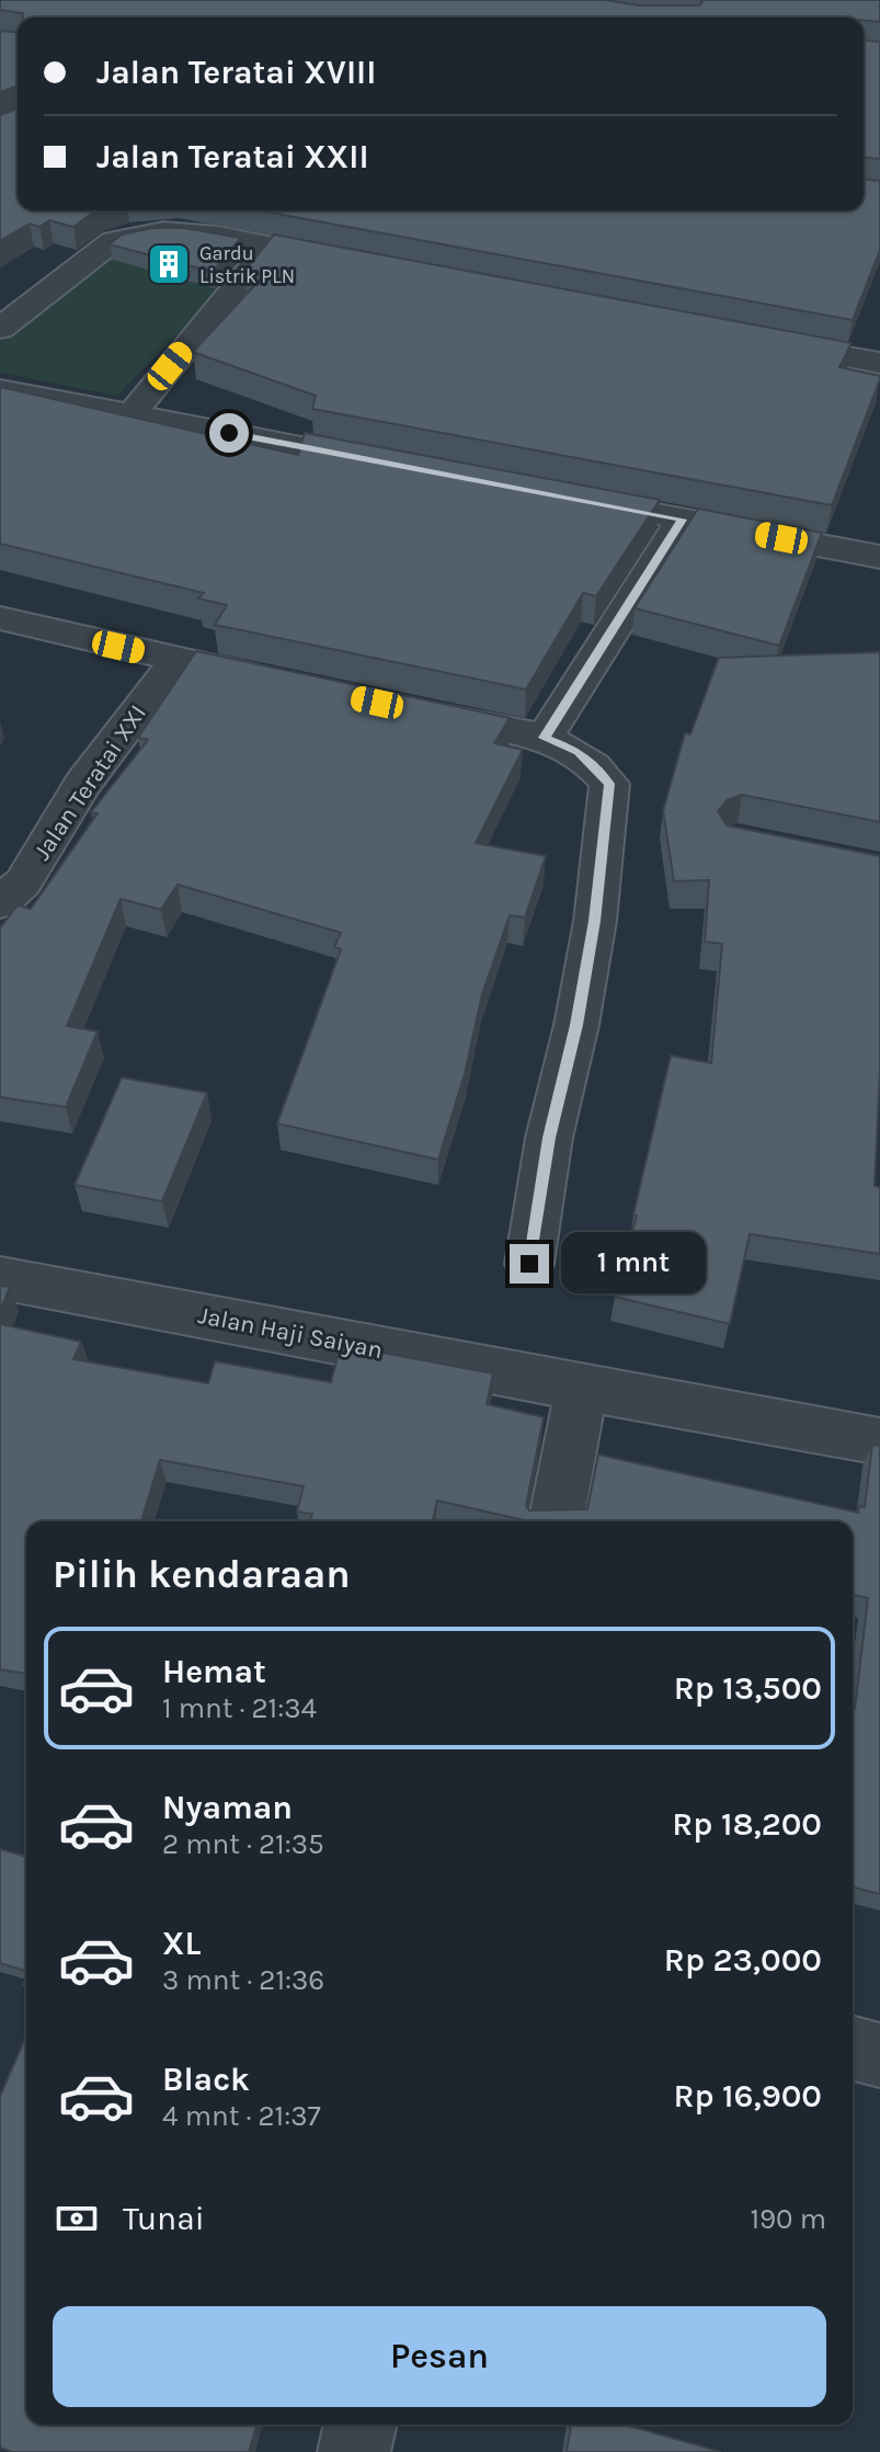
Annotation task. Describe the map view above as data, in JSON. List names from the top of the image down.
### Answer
{
  "streets": {
    "street": ["Jalan Teratai XXI", "Jalan Haji Saiyan"]
  },
  "places": {
    "building": ["Gardu Listrik PLN"]
  },
  "page": {
    "banner": ["Jalan Teratai XVIII", "Jalan Teratai XXII"],
    "bubble": "1 mnt",
    "heading": "Pilih kendaraan",
    "list": [
      {
        "name": "Hemat",
        "note": "1 mnt · 21:34",
        "value": "Rp 13,500"
      },
      {
        "name": "Nyaman",
        "note": "2 mnt · 21:35",
        "value": "Rp 18,200"
      },
      {
        "name": "XL",
        "note": "3 mnt · 21:36",
        "value": "Rp 23,000"
      },
      {
        "name": "Black",
        "note": "4 mnt · 21:37",
        "value": "Rp 16,900"
      }
    ],
    "pay": ["Tunai", "190 m"],
    "buttons": "Pesan"
  }
}
